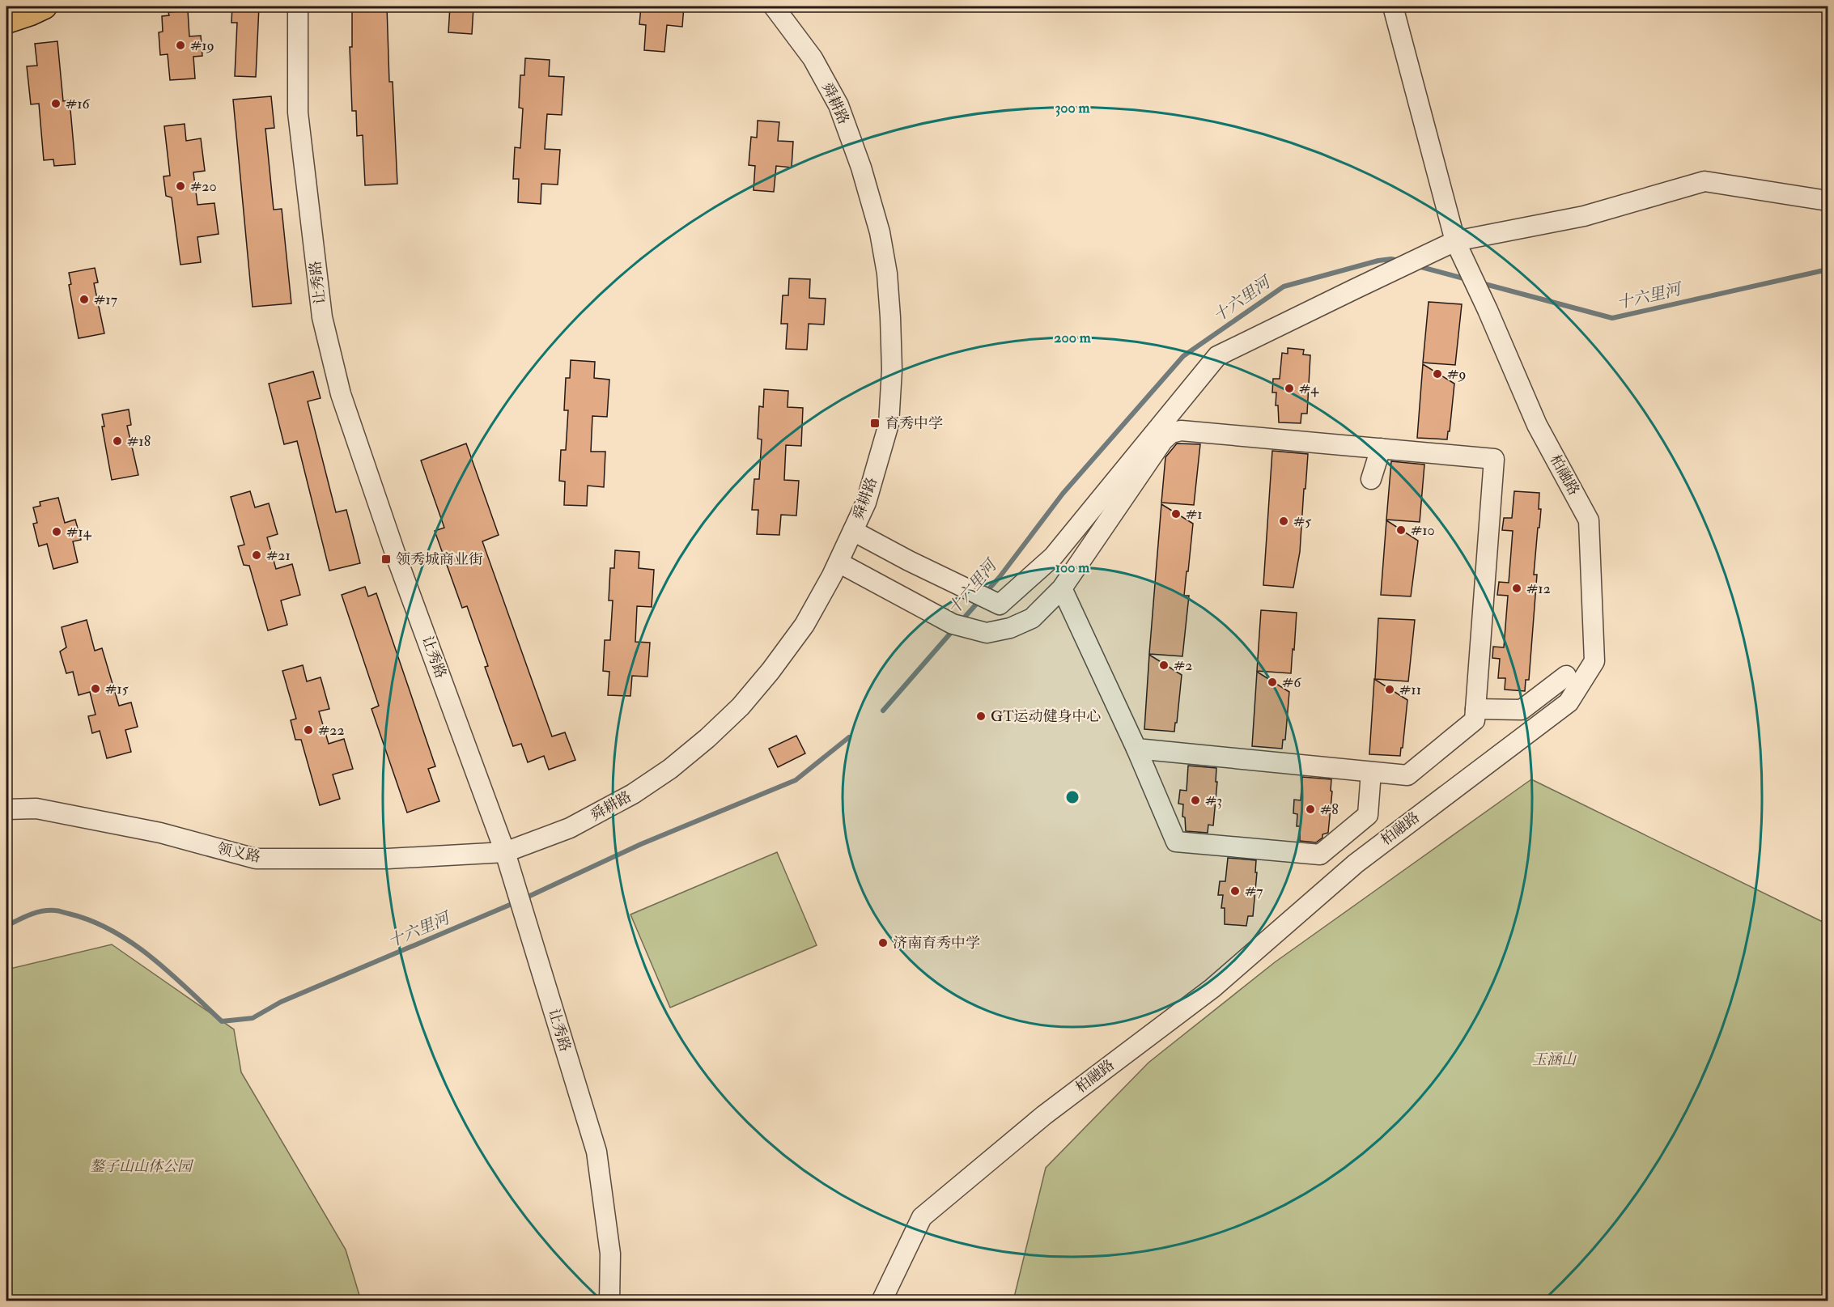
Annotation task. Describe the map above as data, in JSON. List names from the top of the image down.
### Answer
{
  "streets": {
    "street": [
      "舜耕路",
      "让秀路",
      "柏融路",
      "领义路"
    ]
  },
  "crossings": [
    ["舜耕路", "让秀路"],
    ["舜耕路", "领义路"],
    ["让秀路", "领义路"]
  ],
  "water": ["十六里河"],
  "parks": ["玉涵山", "鏊子山山体公园"],
  "places": {
    "other": [
      "#19",
      "#16",
      "#20",
      "#17",
      "#9",
      "#4",
      "#18",
      "#1",
      "#5",
      "#10",
      "#14",
      "#21",
      "#12",
      "#2",
      "#6",
      "#15",
      "#11",
      "GT运动健身中心",
      "#22",
      "#3",
      "#8",
      "#7",
      "济南育秀中学"
    ],
    "transit": ["育秀中学", "领秀城商业街"]
  },
  "rings": ["300 m", "200 m", "100 m"]
}
